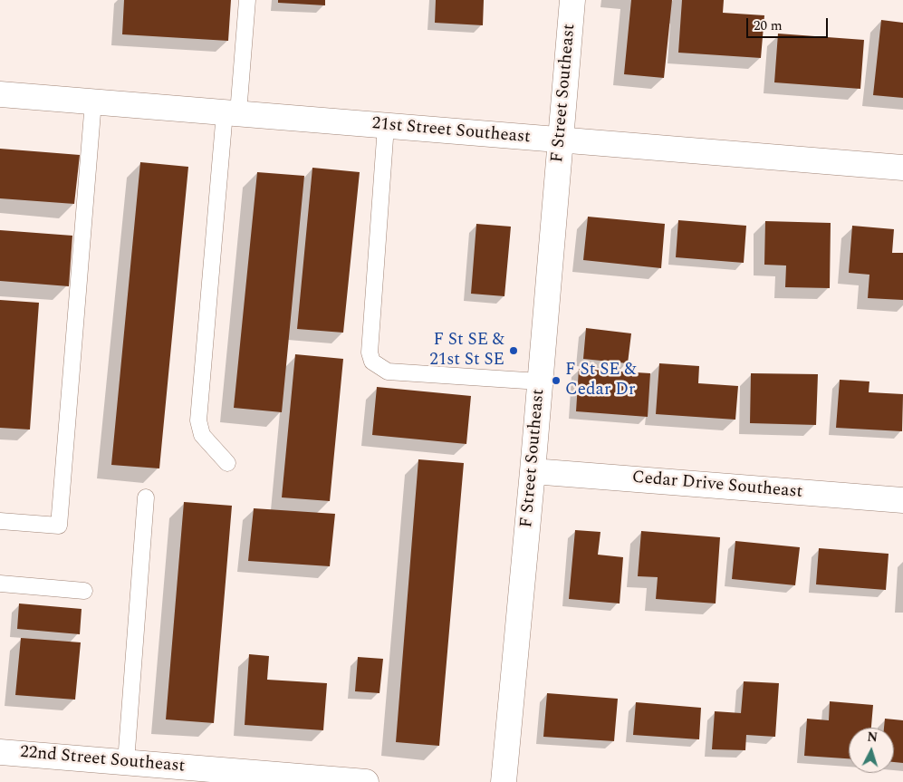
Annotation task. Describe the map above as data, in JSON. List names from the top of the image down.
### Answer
{
  "streets": {
    "street": [
      "F Street Southeast",
      "21st Street Southeast",
      "Cedar Drive Southeast",
      "22nd Street Southeast"
    ]
  },
  "crossings": [
    ["F Street Southeast", "21st Street Southeast"],
    ["F Street Southeast", "Cedar Drive Southeast"]
  ],
  "places": ["F St SE & 21st St SE", "F St SE & Cedar Dr"],
  "scale_bar": "20 m",
  "north": "top"
}
